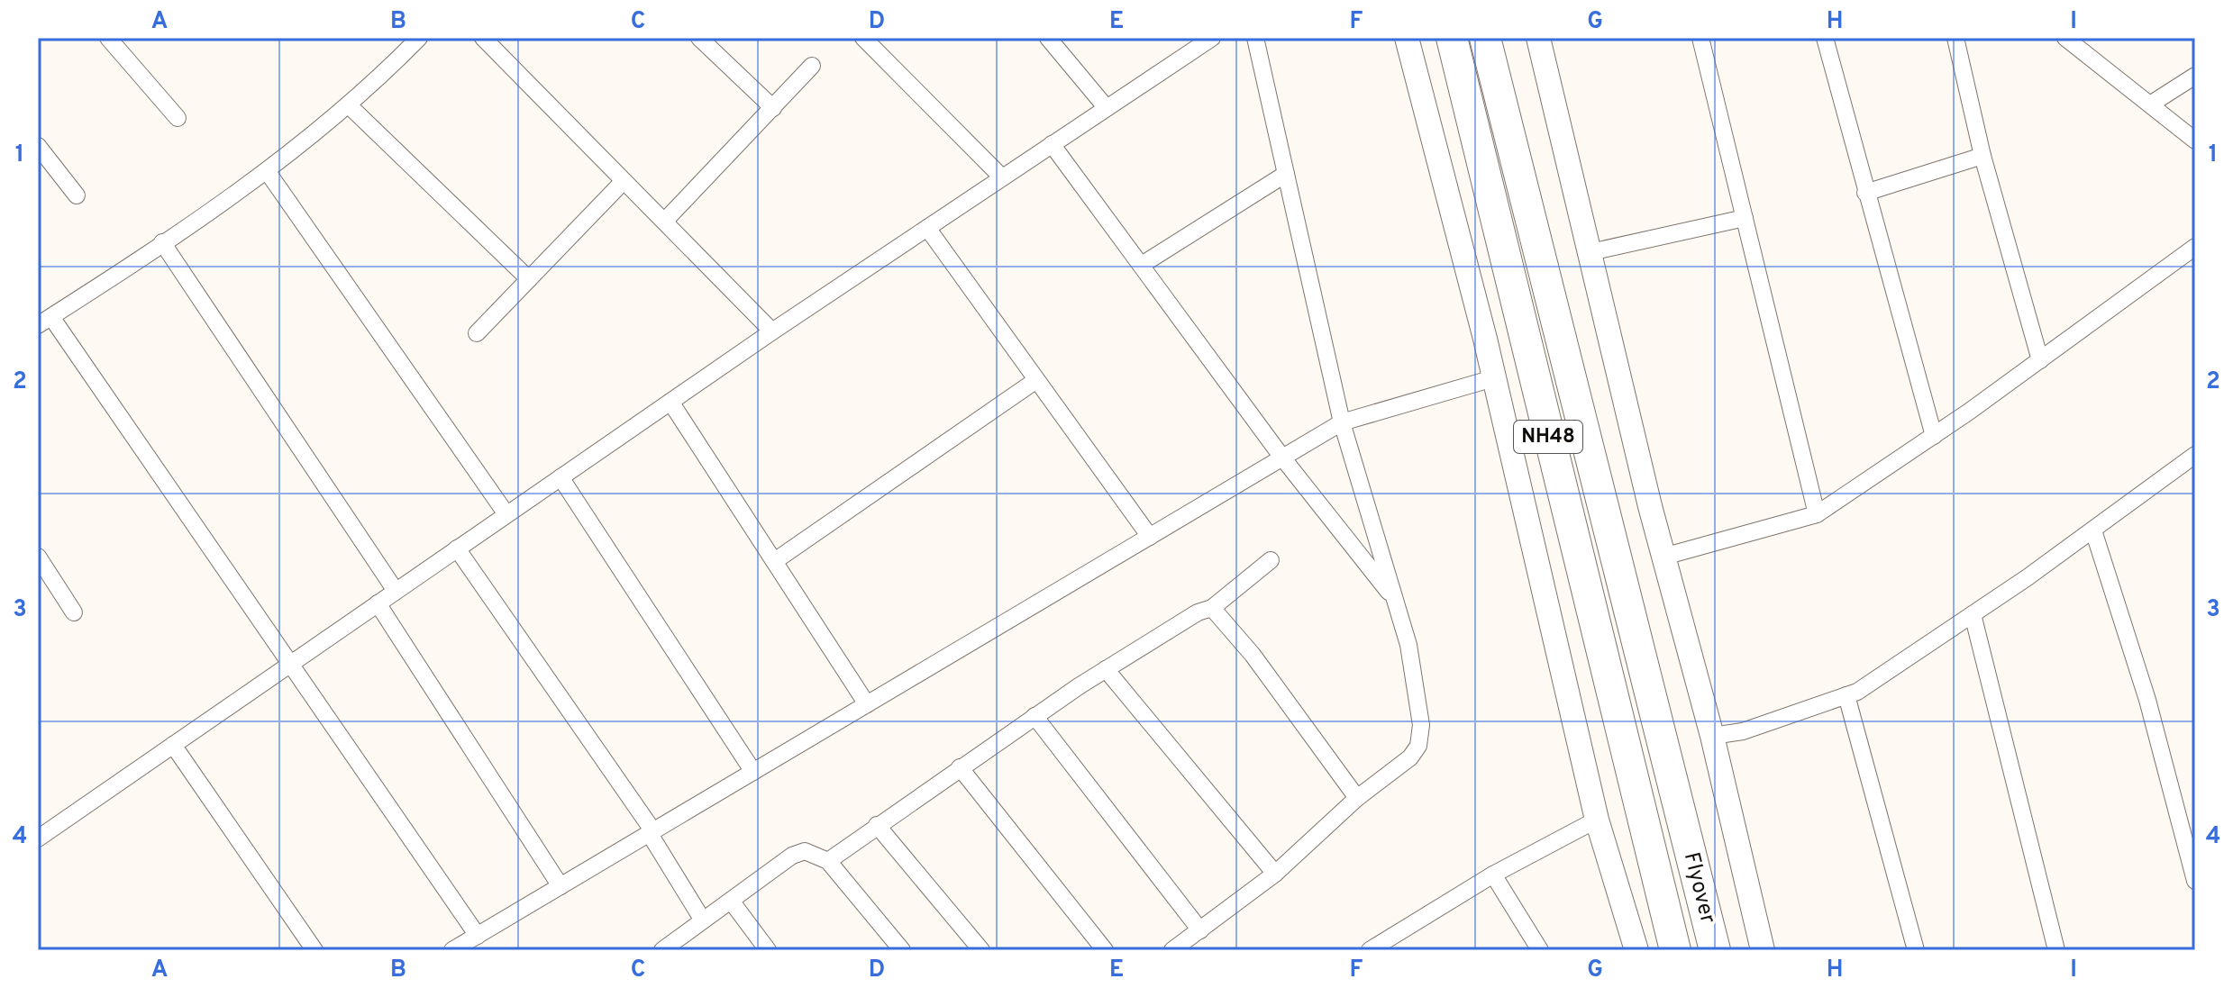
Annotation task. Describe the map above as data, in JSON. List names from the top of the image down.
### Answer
{
  "streets": {
    "highway": ["NH48", "Flyover"]
  },
  "grid": {
    "columns": [
      "A",
      "B",
      "C",
      "D",
      "E",
      "F",
      "G",
      "H",
      "I"
    ],
    "rows": [
      "1",
      "2",
      "3",
      "4"
    ]
  }
}
